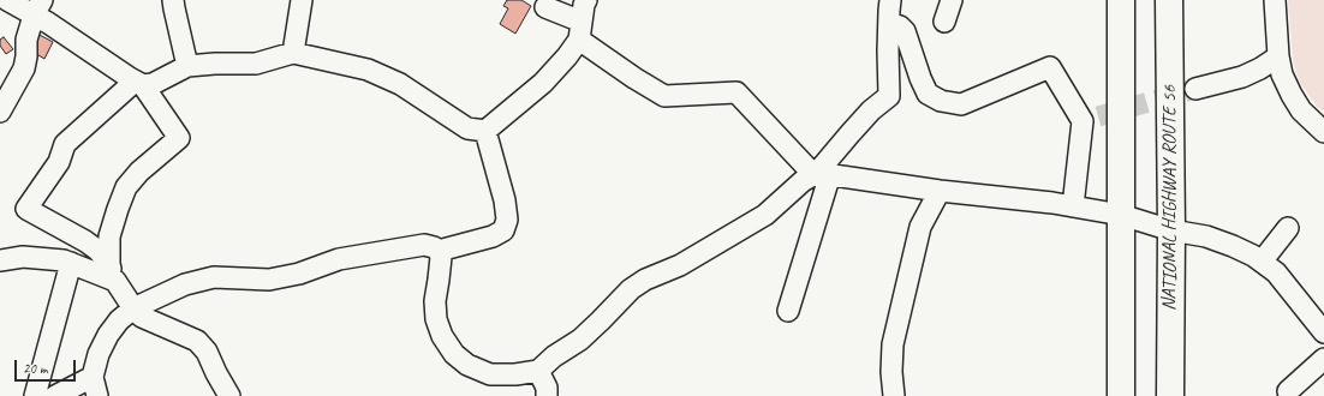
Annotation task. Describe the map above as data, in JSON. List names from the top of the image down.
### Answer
{
  "streets": {
    "highway": ["NATIONAL HIGHWAY ROUTE 56"]
  },
  "scale_bar": "20 m"
}
